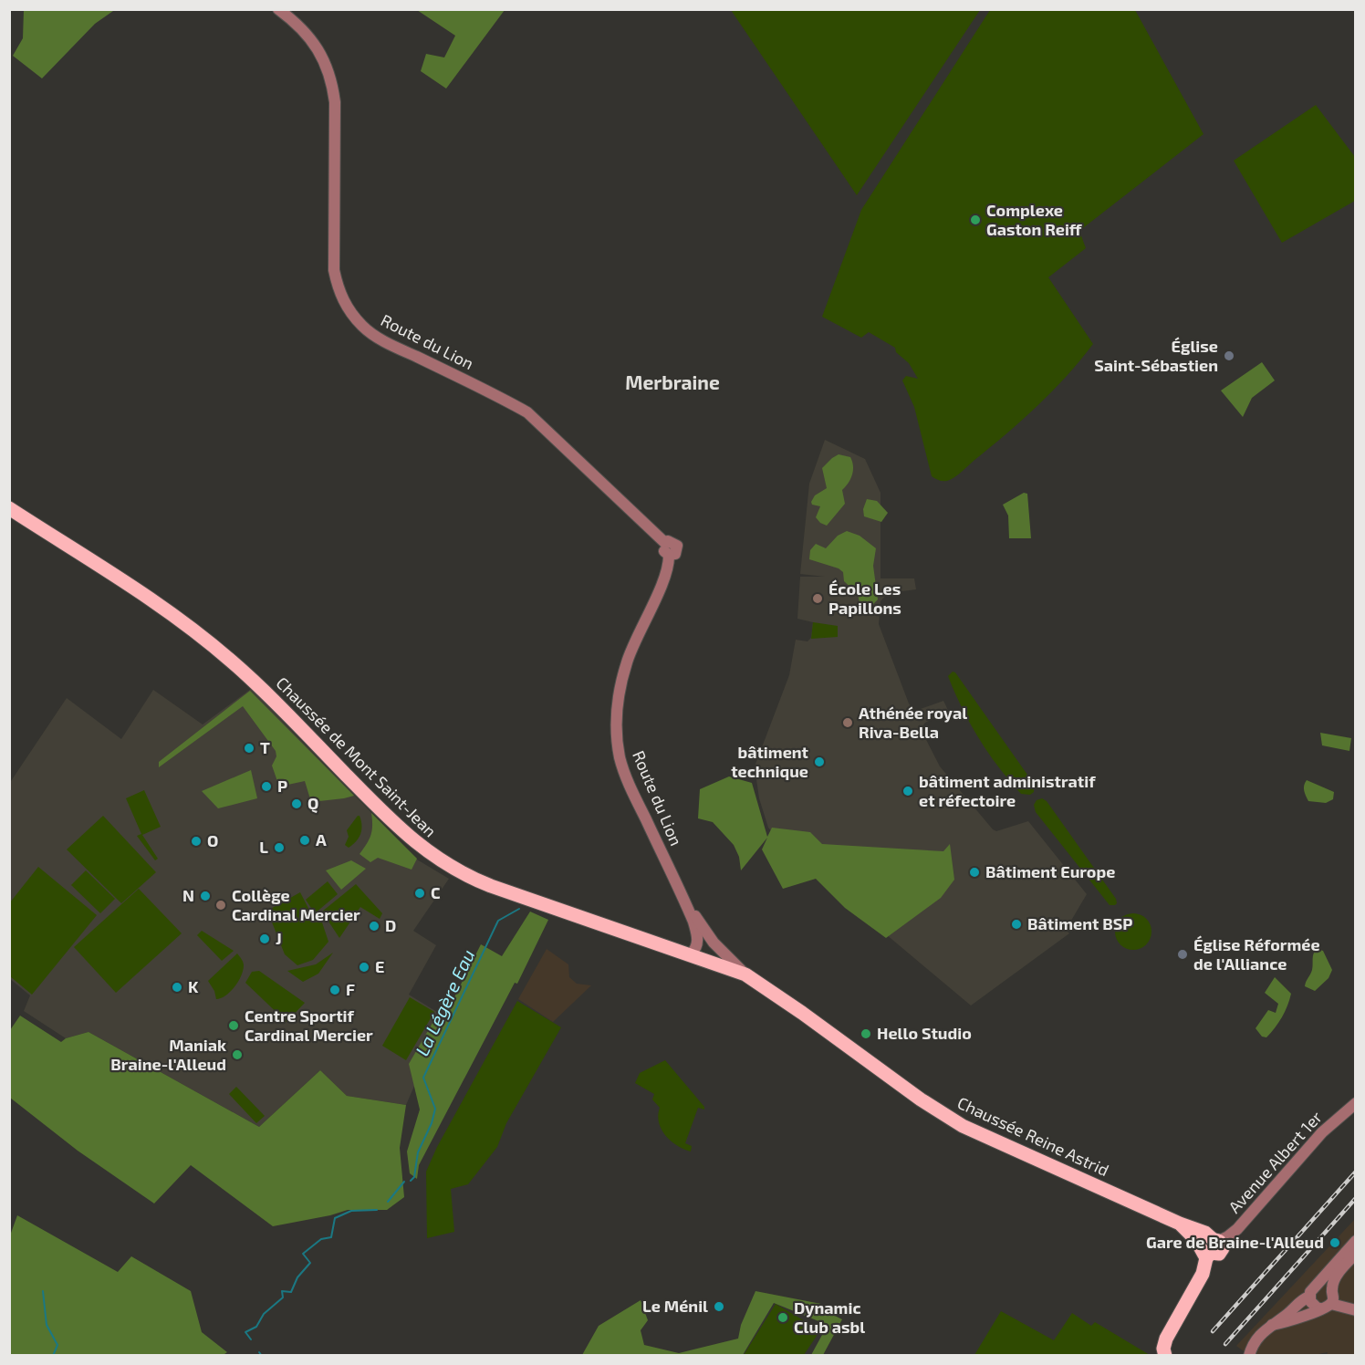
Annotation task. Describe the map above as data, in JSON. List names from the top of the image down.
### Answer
{
  "streets": {
    "main road": ["Chaussée de Mont Saint-Jean", "Chaussée Reine Astrid"],
    "street": ["Route du Lion", "Avenue Albert 1er"]
  },
  "crossings": [
    ["Route du Lion", "Chaussée de Mont Saint-Jean"],
    ["Route du Lion", "Chaussée Reine Astrid"],
    ["Chaussée de Mont Saint-Jean", "Chaussée Reine Astrid"],
    ["Chaussée Reine Astrid", "Avenue Albert 1er"]
  ],
  "districts": ["Merbraine"],
  "water": ["La Légère Eau"],
  "places": [
    "Complexe Gaston Reiff",
    "Église Saint-Sébastien",
    "École Les Papillons",
    "Athénée royal Riva-Bella",
    "T",
    "bâtiment technique",
    "P",
    "bâtiment administratif et réfectoire",
    "Q",
    "A",
    "O",
    "L",
    "Bâtiment Europe",
    "C",
    "N",
    "Collège Cardinal Mercier",
    "Bâtiment BSP",
    "D",
    "J",
    "Église Réformée de l'Alliance",
    "E",
    "K",
    "F",
    "Centre Sportif Cardinal Mercier",
    "Hello Studio",
    "Maniak Braine-l'Alleud",
    "Gare de Braine-l'Alleud",
    "Le Ménil",
    "Dynamic Club asbl"
  ]
}
